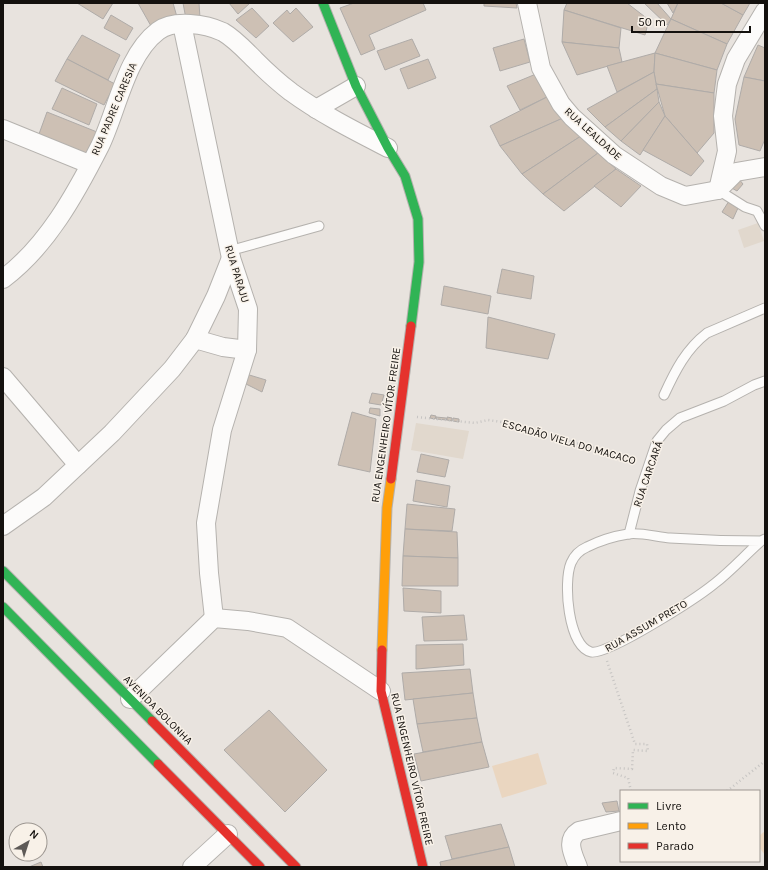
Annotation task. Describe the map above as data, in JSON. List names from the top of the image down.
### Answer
{
  "streets": {
    "street": [
      "RUA PADRE CARESIA",
      "RUA LEALDADE",
      "RUA PARAJU",
      "RUA ENGENHEIRO VÍTOR FREIRE",
      "AVENIDA BOLONHA"
    ],
    "lane": ["RUA CARCARÁ", "RUA ASSUM PRETO"],
    "path": ["ESCADÃO VIELA DO MACACO"]
  },
  "crossings": [
    ["RUA PADRE CARESIA", "RUA PARAJU"],
    ["RUA PADRE CARESIA", "RUA ENGENHEIRO VÍTOR FREIRE"],
    ["RUA ENGENHEIRO VÍTOR FREIRE", "ESCADÃO VIELA DO MACACO"],
    ["ESCADÃO VIELA DO MACACO", "RUA CARCARÁ"],
    ["RUA CARCARÁ", "RUA ASSUM PRETO"]
  ],
  "legend": ["Livre", "Lento", "Parado"],
  "scale_bar": "50 m",
  "north": "top right"
}
